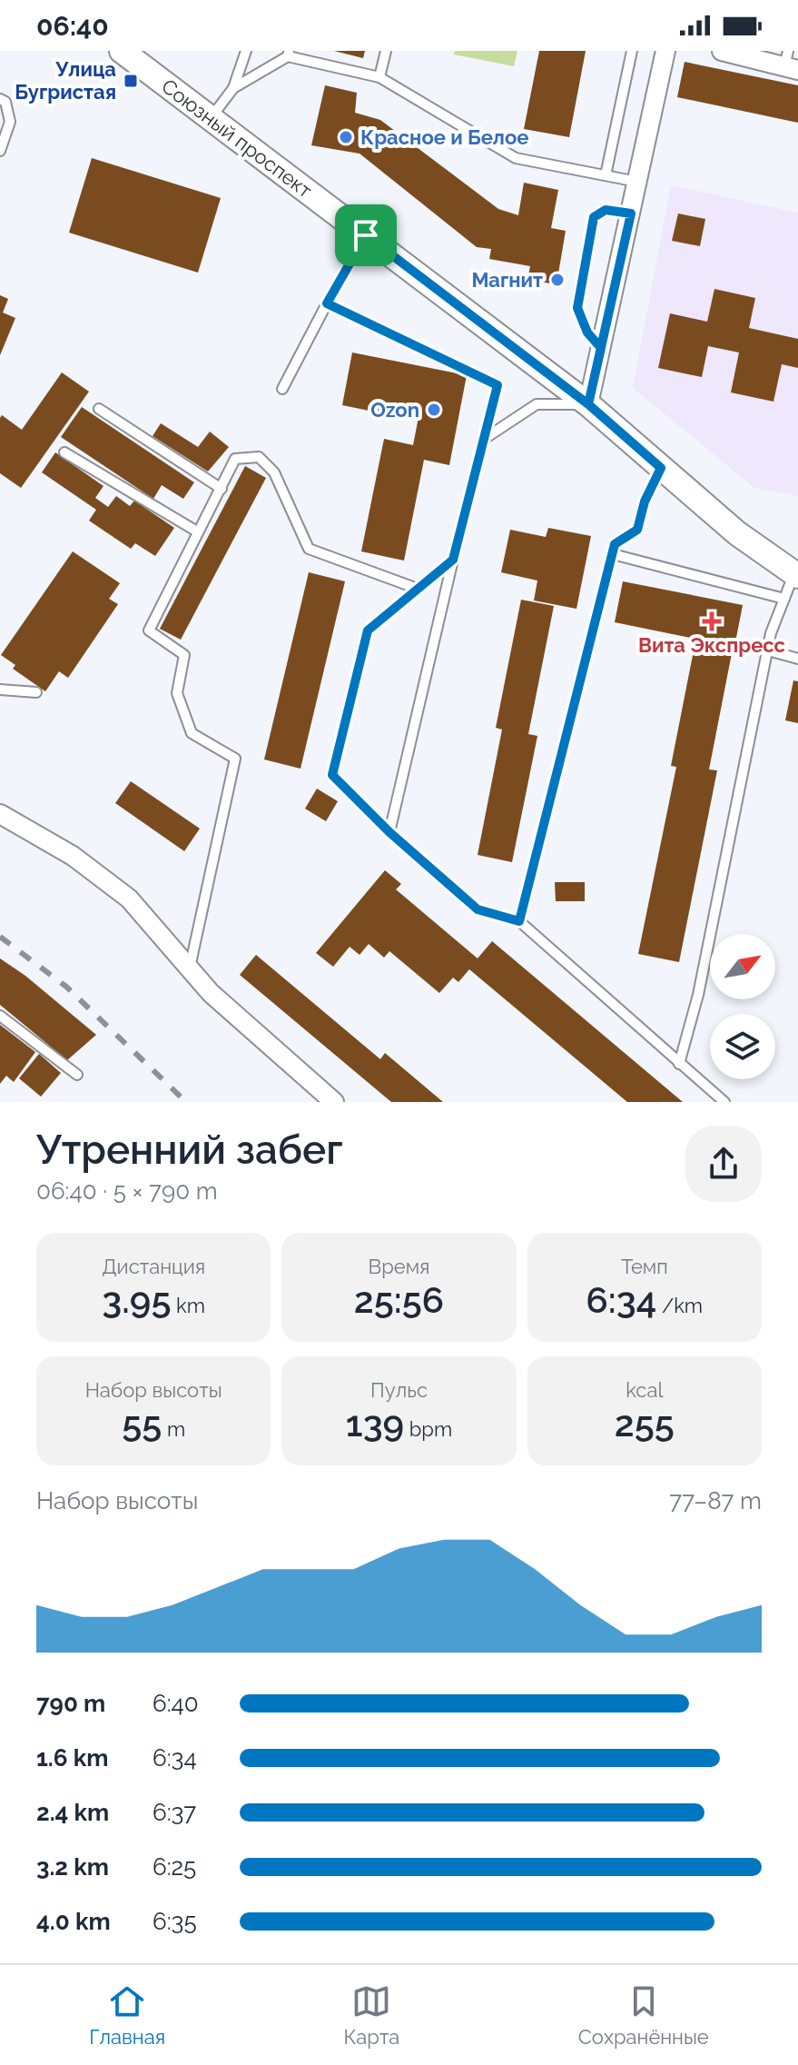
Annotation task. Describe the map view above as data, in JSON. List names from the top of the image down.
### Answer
{
  "streets": {
    "street": ["Союзный проспект"]
  },
  "places": {
    "transit": ["Улица Бугристая"],
    "other": ["Красное и Белое", "Магнит", "Ozon"],
    "health": ["Вита Экспресс"]
  },
  "north": "top right",
  "page": {
    "status": "06:40",
    "heading": ["Утренний забег", "06:40 · 5 × 790 m"],
    "stats": [
      ["Дистанция", "3.95 km"],
      ["Время", "25:56"],
      ["Темп", "6:34 /km"],
      ["Набор высоты", "55 m"],
      ["Пульс", "139 bpm"],
      ["kcal", "255"]
    ],
    "chart": ["Набор высоты", "77–87 m"],
    "list": [
      {
        "name": "790 m",
        "note": "6:40"
      },
      {
        "name": "1.6 km",
        "note": "6:34"
      },
      {
        "name": "2.4 km",
        "note": "6:37"
      },
      {
        "name": "3.2 km",
        "note": "6:25"
      },
      {
        "name": "4.0 km",
        "note": "6:35"
      }
    ],
    "tabs": ["Главная", "Карта", "Сохранённые"]
  }
}
